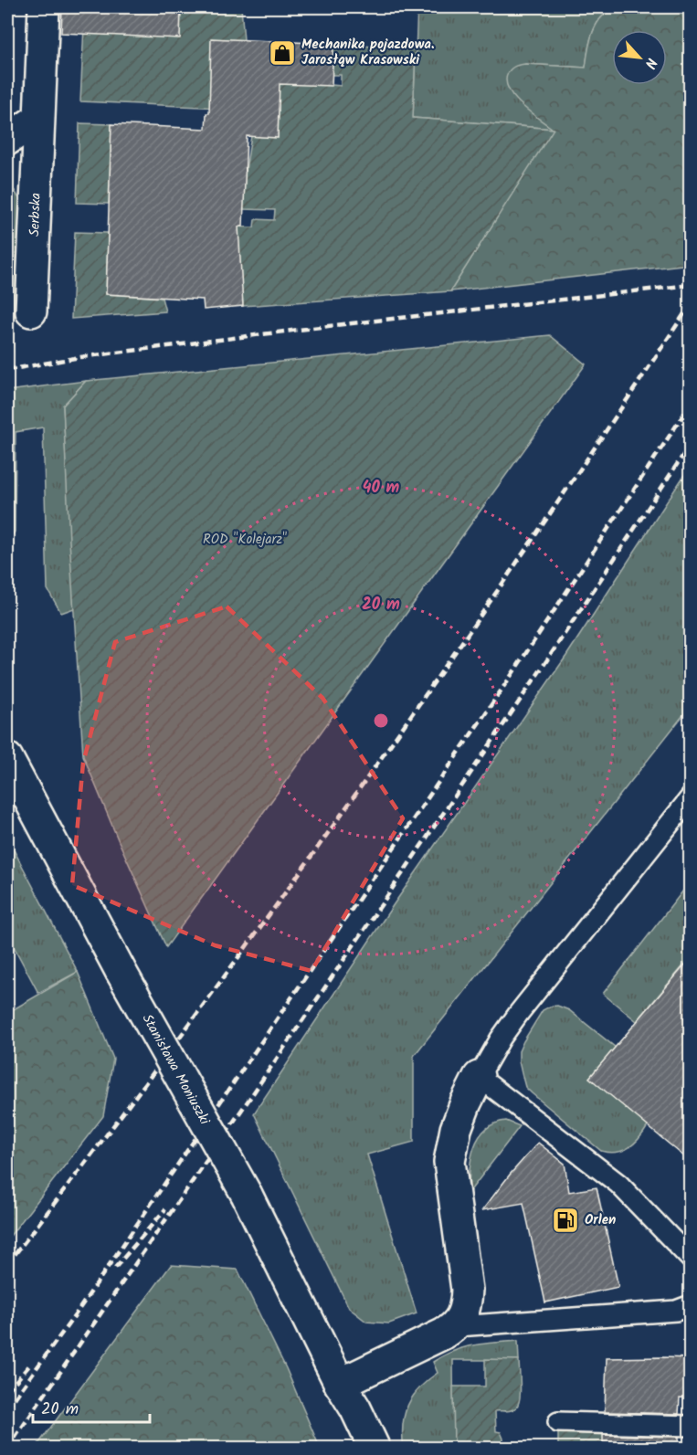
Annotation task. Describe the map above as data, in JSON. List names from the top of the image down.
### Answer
{
  "streets": {
    "street": ["Serbska", "Stanisława Moniuszki"]
  },
  "parks": ["ROD \"Kolejarz\""],
  "places": {
    "shop": ["Mechanika pojazdowa. Jarosłąw Krasowski"],
    "fuel station": ["Orlen"]
  },
  "scale_bar": "20 m",
  "north": "bottom right",
  "rings": ["40 m", "20 m"]
}
